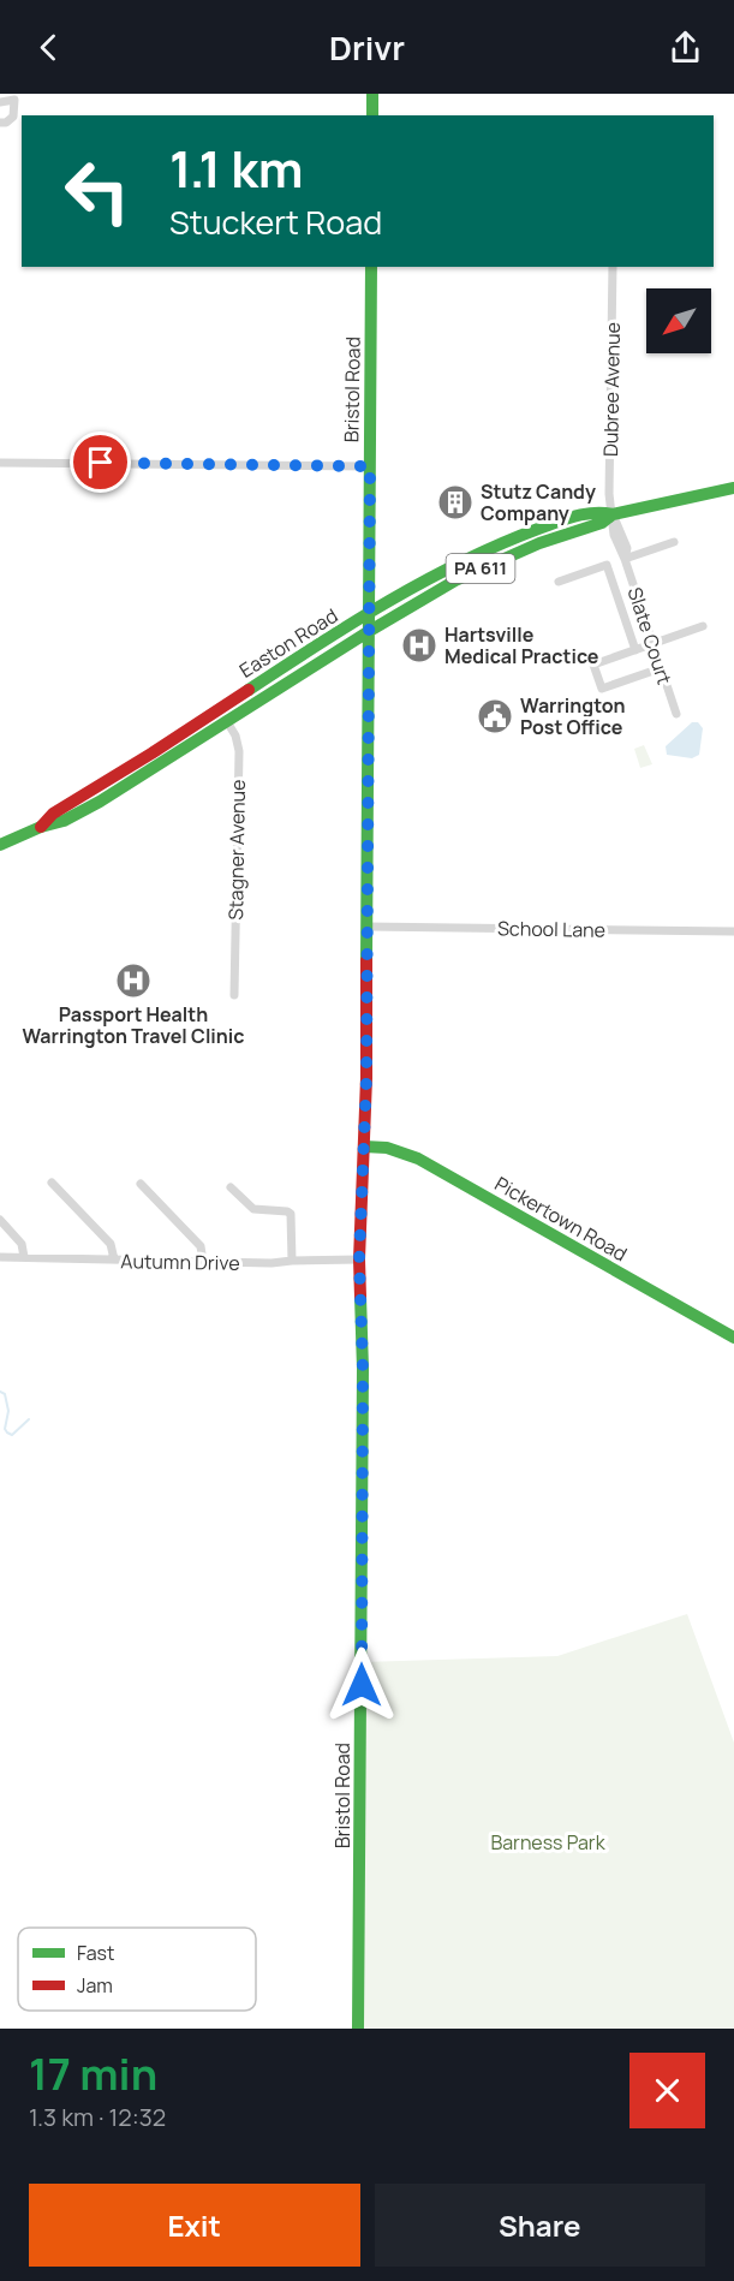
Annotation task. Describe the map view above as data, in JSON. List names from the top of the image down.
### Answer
{
  "streets": {
    "main road": [
      "Bristol Road",
      "PA 611",
      "Easton Road",
      "Pickertown Road"
    ],
    "street": [
      "Dubree Avenue",
      "Slate Court",
      "Stagner Avenue",
      "School Lane",
      "Autumn Drive"
    ]
  },
  "crossings": [
    ["Bristol Road", "Easton Road"],
    ["Bristol Road", "School Lane"],
    ["Bristol Road", "Pickertown Road"],
    ["Bristol Road", "Autumn Drive"],
    ["Dubree Avenue", "Slate Court"],
    ["Dubree Avenue", "Easton Road"],
    ["Slate Court", "Easton Road"],
    ["Easton Road", "Stagner Avenue"]
  ],
  "parks": ["Barness Park"],
  "places": {
    "building": ["Stutz Candy Company"],
    "hospital": ["Hartsville Medical Practice", "Passport Health Warrington Travel Clinic"],
    "public building": ["Warrington Post Office"]
  },
  "legend": ["Fast", "Jam"],
  "north": "bottom left",
  "page": {
    "header": "Drivr",
    "turn": ["1.1 km", "Stuckert Road"],
    "heading": ["17 min", "1.3 km · 12:32"],
    "buttons": ["Exit", "Share"]
  }
}
